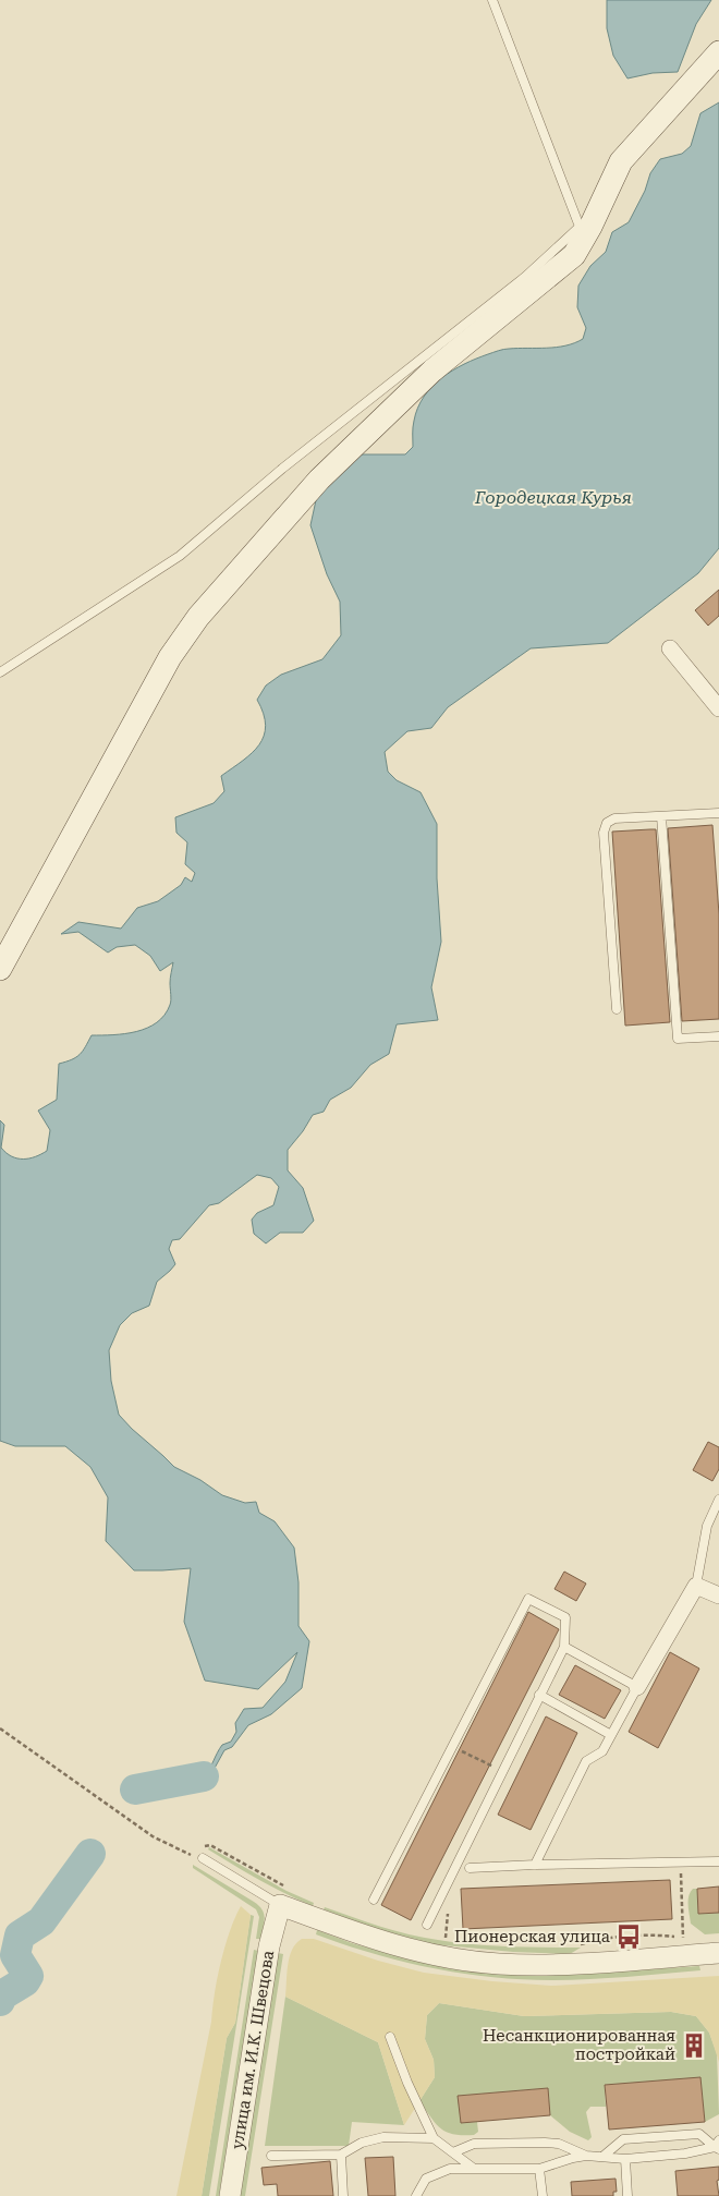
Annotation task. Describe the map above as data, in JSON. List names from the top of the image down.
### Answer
{
  "streets": {
    "street": ["улица им. И.К. Швецова"]
  },
  "water": ["Городецкая Курья"],
  "places": {
    "bus stop": ["Пионерская улица"],
    "building": ["Несанкционированная постройкай"]
  }
}
